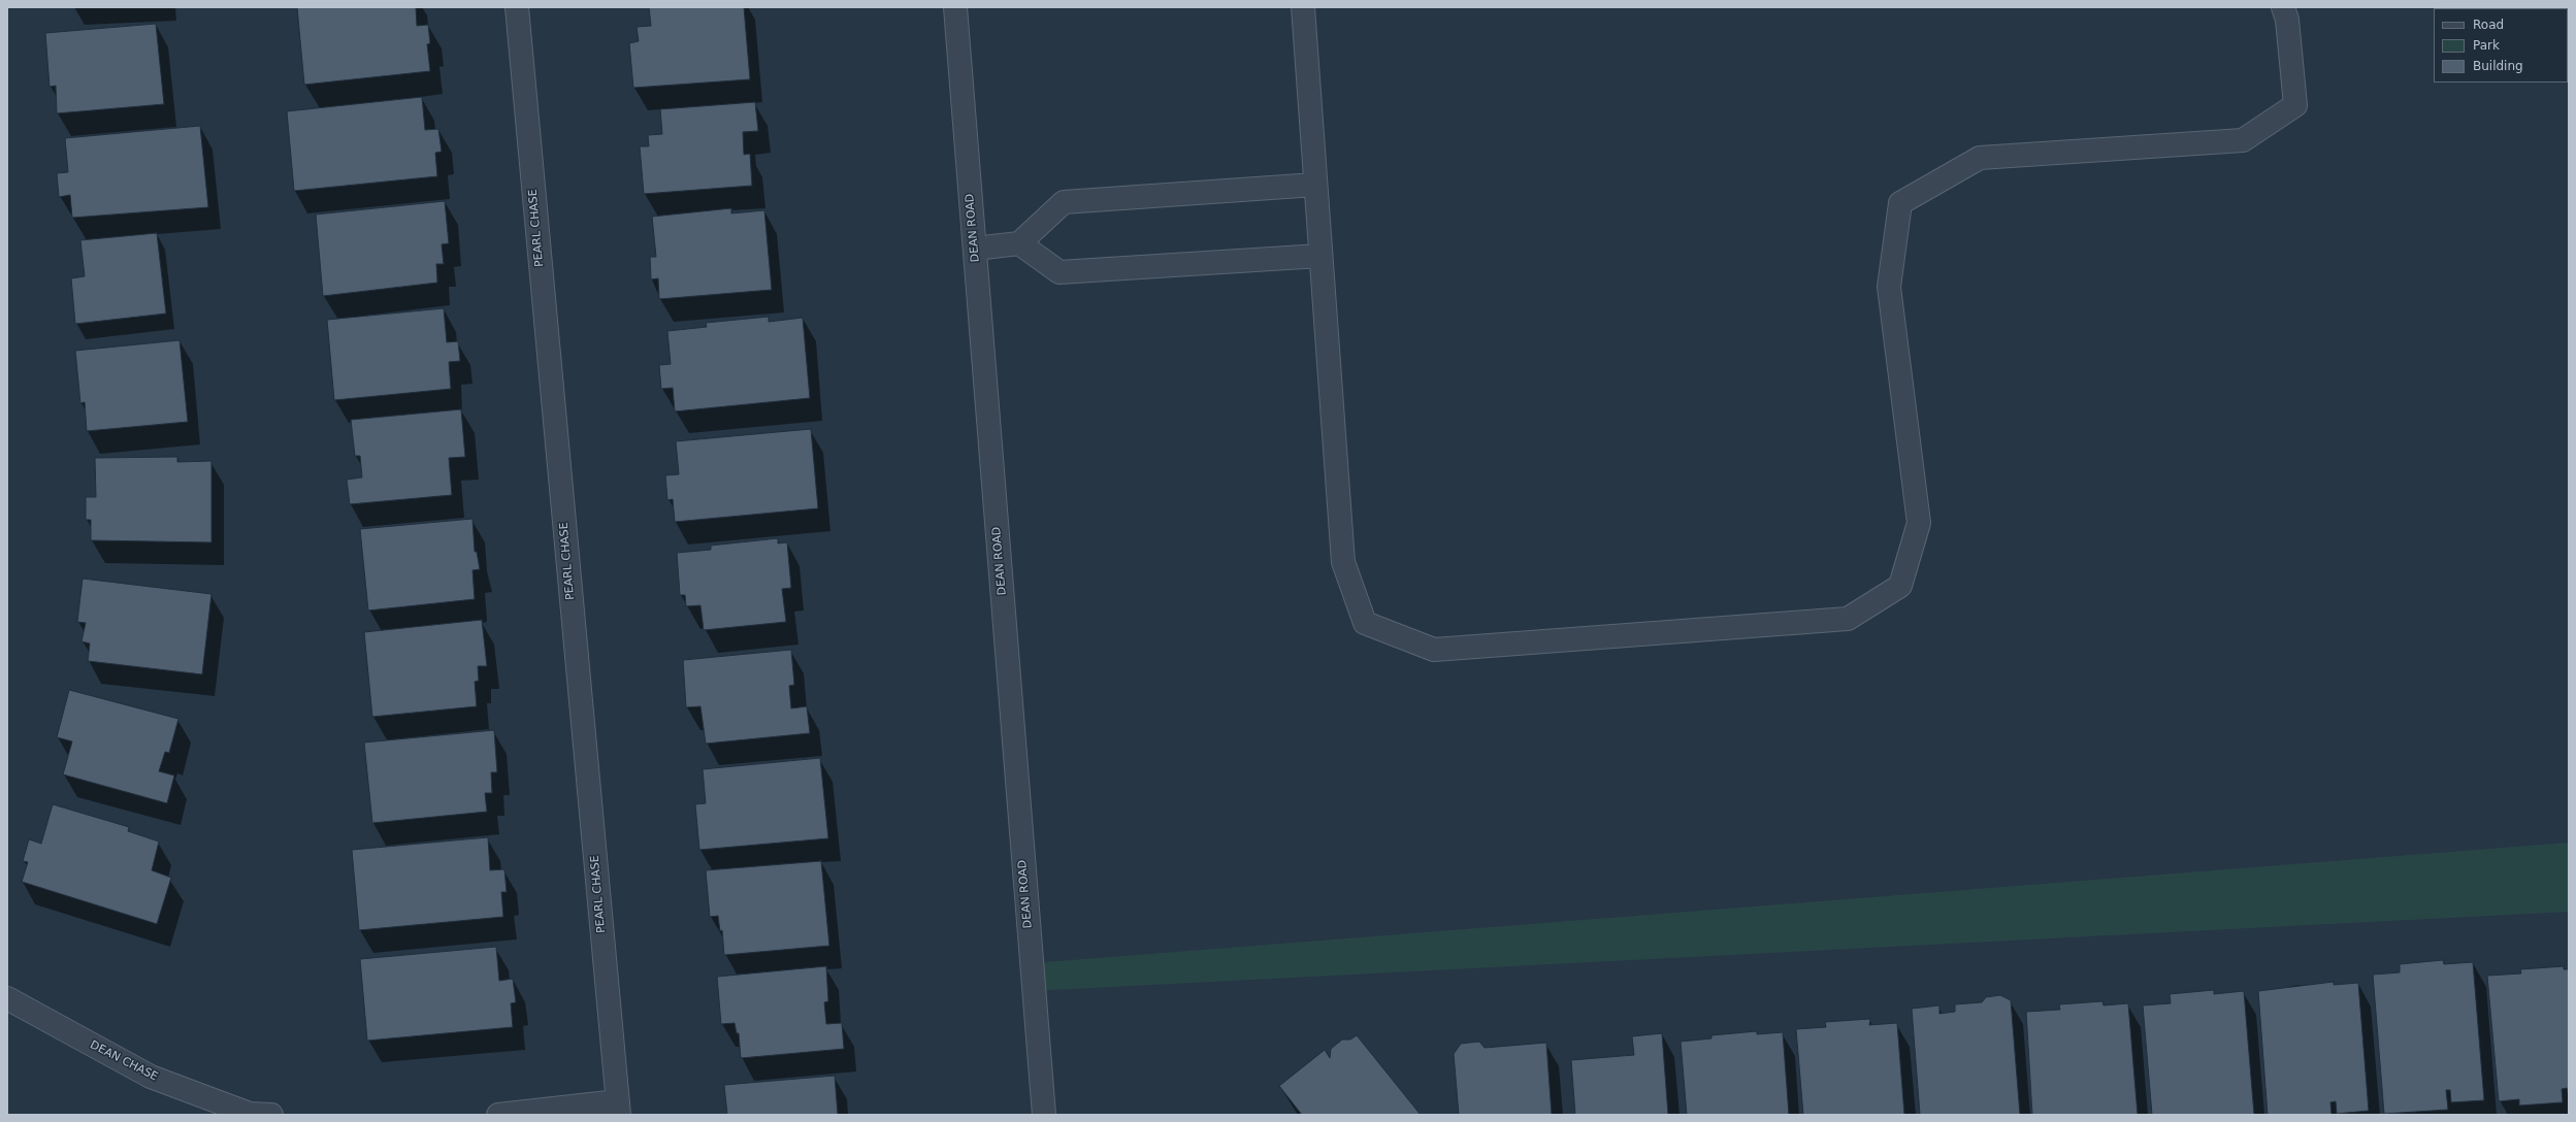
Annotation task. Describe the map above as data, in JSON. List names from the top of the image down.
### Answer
{
  "streets": {
    "street": ["PEARL CHASE", "DEAN ROAD", "DEAN CHASE"]
  },
  "legend": ["Road", "Park", "Building"]
}
